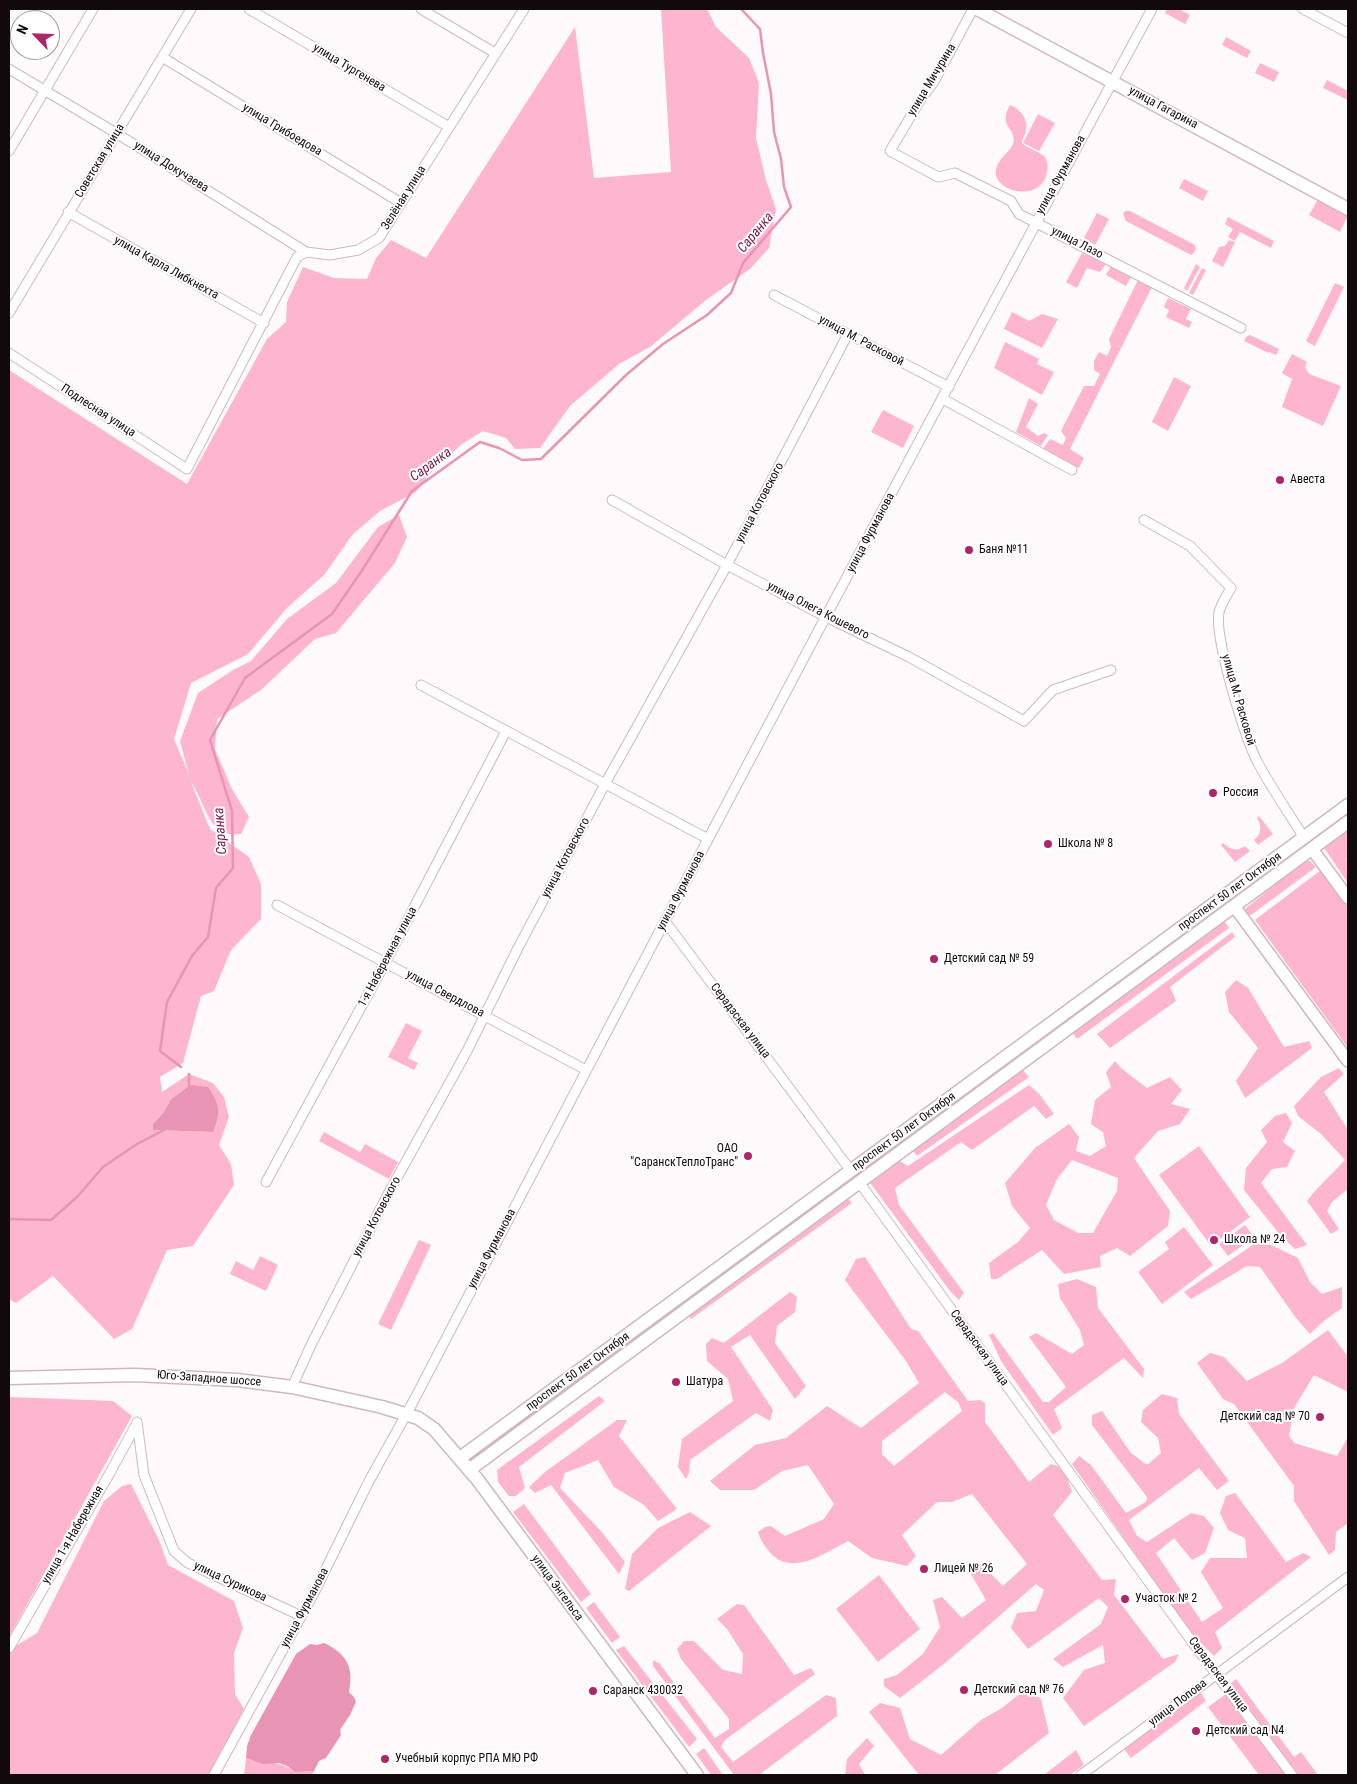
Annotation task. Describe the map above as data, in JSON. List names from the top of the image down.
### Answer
{
  "streets": {
    "main road": [
      "улица Гагарина",
      "улица М. Расковой",
      "проспект 50 лет Октября",
      "Серадзская улица",
      "Юго-Западное шоссе",
      "улица Энгельса"
    ],
    "street": [
      "улица Тургенева",
      "улица Мичурина",
      "улица Грибоедова",
      "Советская улица",
      "улица Докучаева",
      "улица Фурманова",
      "Зелёная улица",
      "улица Лазо",
      "улица Карла Либкнехта",
      "Подлесная улица",
      "улица Котовского",
      "улица Олега Кошевого",
      "1-я Набережная улица",
      "улица Свердлова",
      "улица 1-я Набережная",
      "улица Сурикова",
      "улица Попова"
    ]
  },
  "crossings": [
    ["улица Тургенева", "Зелёная улица"],
    ["улица Мичурина", "улица Лазо"],
    ["улица Гагарина", "улица Фурманова"],
    ["улица Грибоедова", "Советская улица"],
    ["улица Грибоедова", "Зелёная улица"],
    ["Советская улица", "улица Докучаева"],
    ["Советская улица", "улица Карла Либкнехта"],
    ["улица Докучаева", "Зелёная улица"],
    ["улица Фурманова", "улица Лазо"],
    ["улица Фурманова", "улица М. Расковой"],
    ["улица Фурманова", "улица Олега Кошевого"],
    ["улица Фурманова", "улица Свердлова"],
    ["улица Фурманова", "Серадзская улица"],
    ["улица Фурманова", "Юго-Западное шоссе"],
    ["улица Фурманова", "улица Сурикова"],
    ["улица Фурманова", "улица Энгельса"],
    ["улица Карла Либкнехта", "Подлесная улица"],
    ["улица М. Расковой", "улица Котовского"],
    ["улица М. Расковой", "проспект 50 лет Октября"],
    ["улица Котовского", "улица Олега Кошевого"],
    ["улица Котовского", "улица Свердлова"],
    ["улица Котовского", "Юго-Западное шоссе"],
    ["проспект 50 лет Октября", "Серадзская улица"],
    ["проспект 50 лет Октября", "улица Энгельса"],
    ["1-я Набережная улица", "улица Свердлова"],
    ["Серадзская улица", "улица Попова"],
    ["Юго-Западное шоссе", "улица Энгельса"],
    ["улица 1-я Набережная", "улица Сурикова"]
  ],
  "water": ["Саранка"],
  "places": [
    "Авеста",
    "Баня №11",
    "Россия",
    "Школа № 8",
    "Детский сад № 59",
    "ОАО \"СаранскТеплоТранс\"",
    "Школа № 24",
    "Шатура",
    "Детский сад № 70",
    "Лицей № 26",
    "Участок № 2",
    "Детский сад № 76",
    "Саранск 430032",
    "Детский сад N4",
    "Учебный корпус РПА МЮ РФ"
  ],
  "north": "top left"
}
